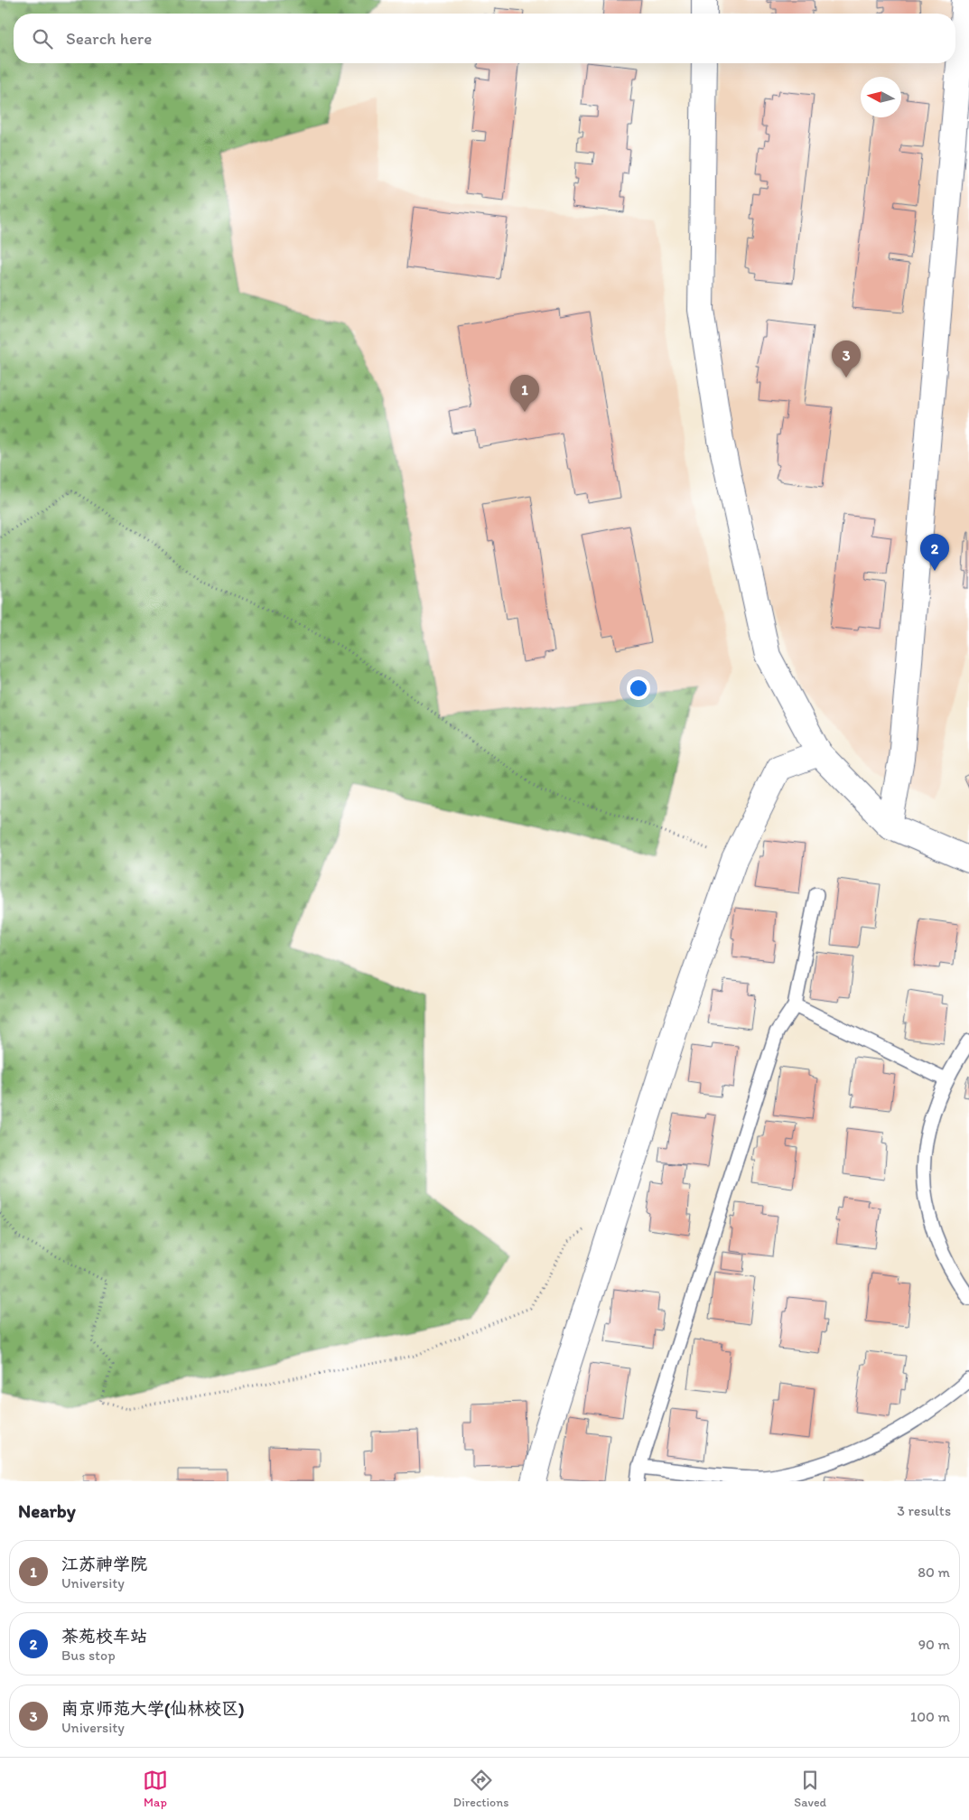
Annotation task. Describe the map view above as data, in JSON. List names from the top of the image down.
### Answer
{
  "north": "left",
  "page": {
    "search": "Search here",
    "pins": ["3", "1", "2"],
    "heading": ["Nearby", "3 results"],
    "list": [
      {
        "mark": "1",
        "name": "江苏神学院",
        "note": "University",
        "value": "80 m"
      },
      {
        "mark": "2",
        "name": "茶苑校车站",
        "note": "Bus stop",
        "value": "90 m"
      },
      {
        "mark": "3",
        "name": "南京师范大学(仙林校区)",
        "note": "University",
        "value": "100 m"
      }
    ],
    "nav": ["Map", "Directions", "Saved"]
  }
}
